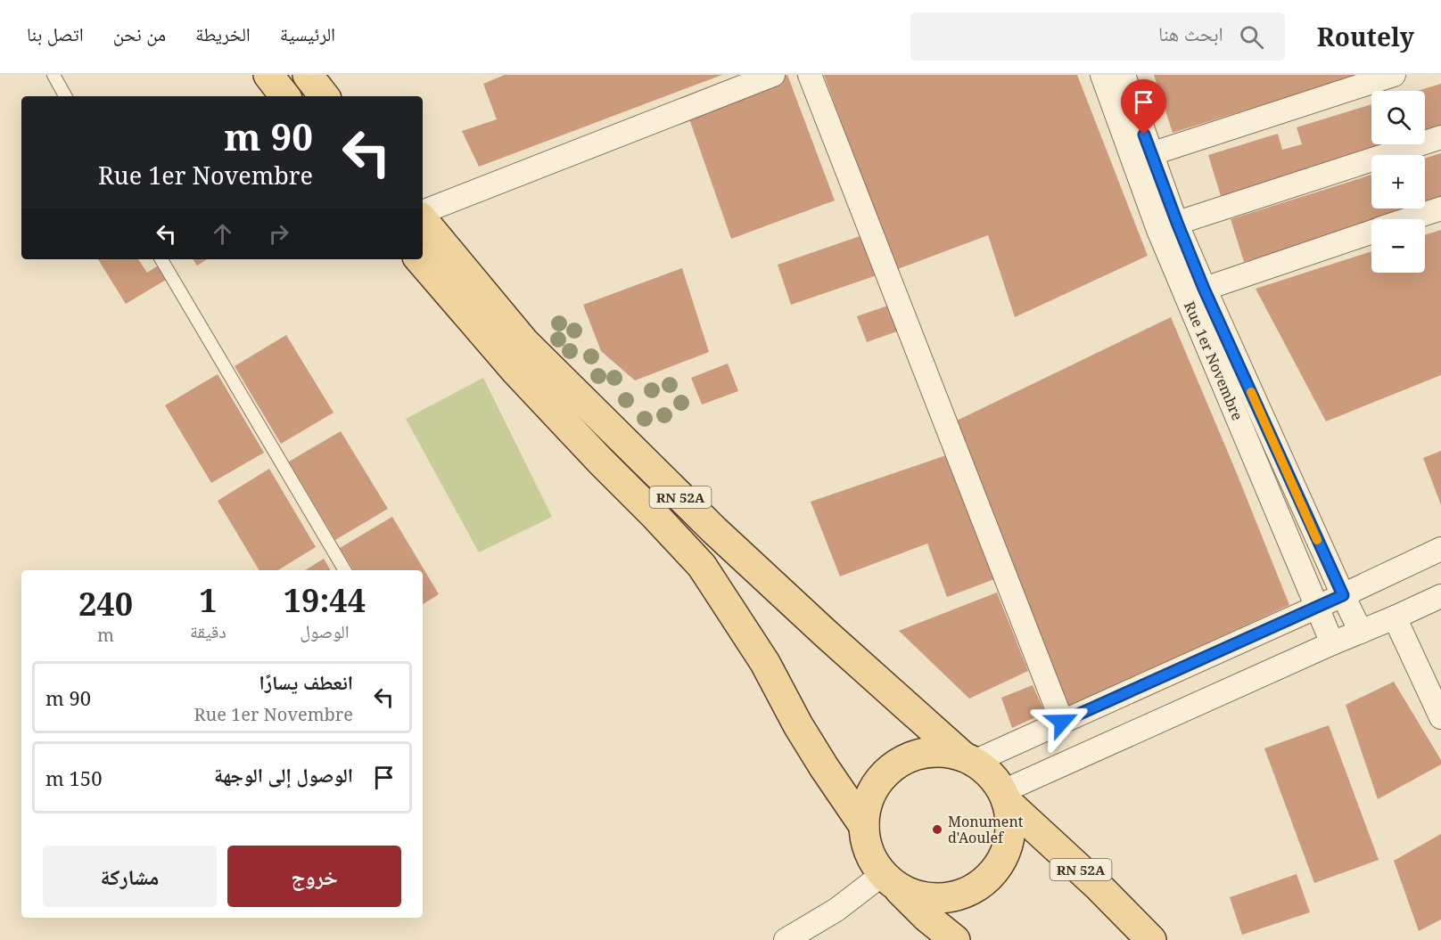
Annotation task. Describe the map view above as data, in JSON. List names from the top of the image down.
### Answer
{
  "streets": {
    "main road": ["RN 52A"],
    "street": ["Rue 1er Novembre"]
  },
  "places": ["Monument d'Aoulef"],
  "page": {
    "header": "Routely",
    "search": "ابحث هنا",
    "nav": [
      "الرئيسية",
      "الخريطة",
      "من نحن",
      "اتصل بنا"
    ],
    "map_buttons": ["+", "−"],
    "turn": ["90 m", "Rue 1er Novembre"],
    "eta": [
      "19:44",
      "الوصول",
      "1",
      "دقيقة",
      "240",
      "m"
    ],
    "list": [
      {
        "name": "انعطف يسارًا",
        "note": "Rue 1er Novembre",
        "value": "90 m"
      },
      {
        "name": "الوصول إلى الوجهة",
        "value": "150 m"
      }
    ],
    "buttons": ["خروج", "مشاركة"]
  }
}
